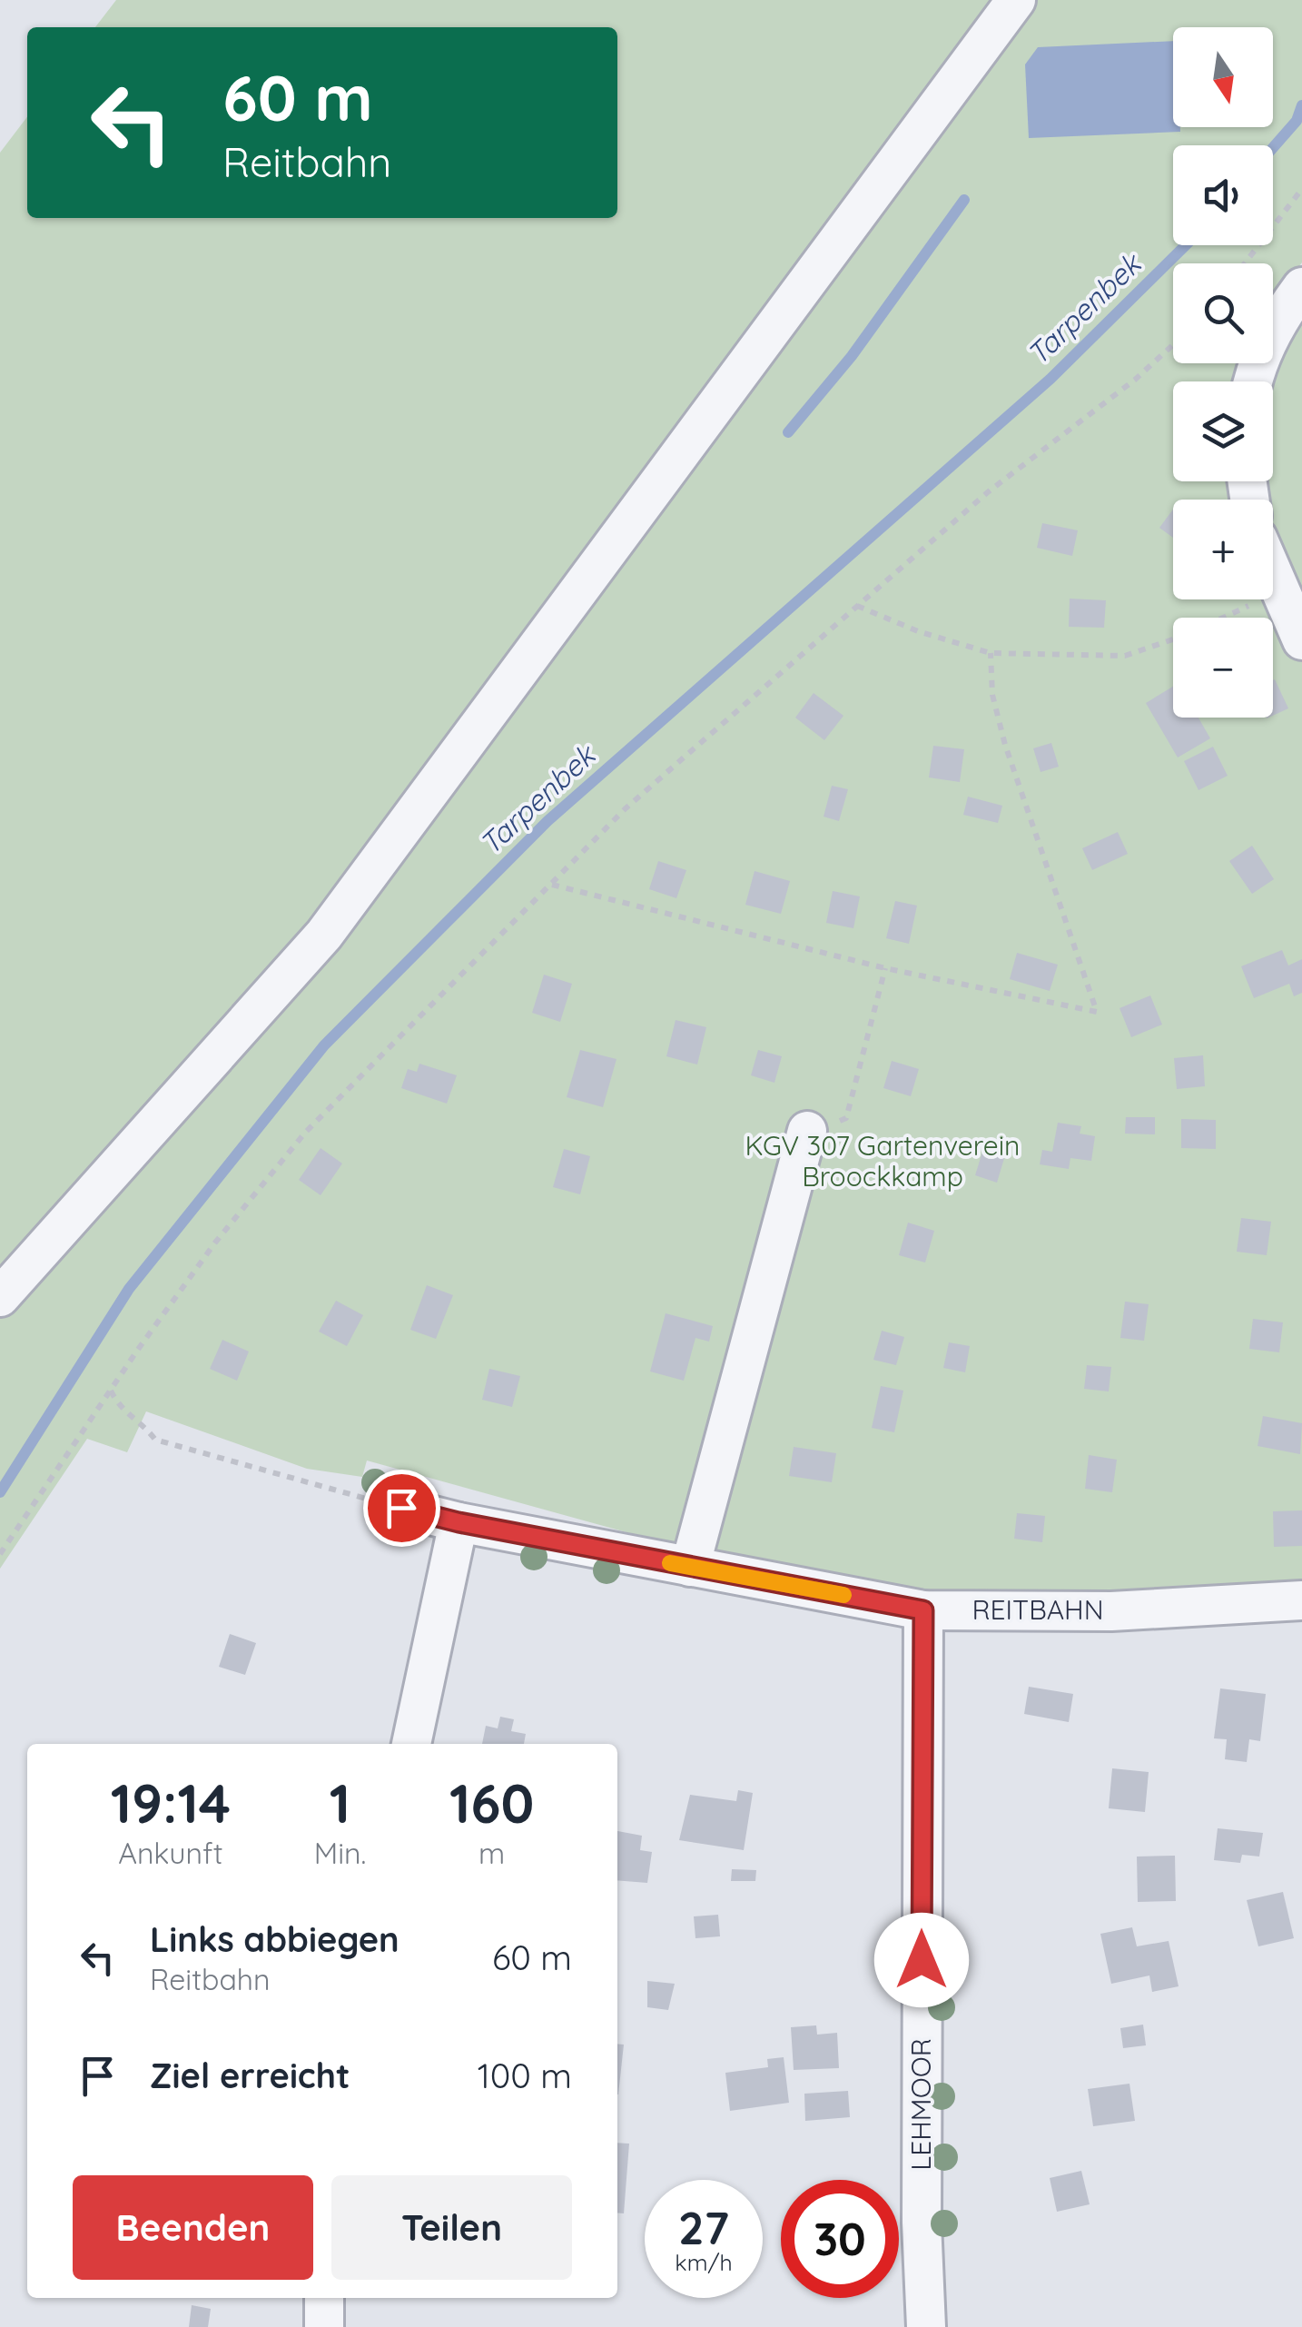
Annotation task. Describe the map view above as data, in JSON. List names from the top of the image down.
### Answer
{
  "streets": {
    "street": ["REITBAHN", "LEHMOOR"]
  },
  "crossings": [
    ["REITBAHN", "LEHMOOR"]
  ],
  "water": ["Tarpenbek"],
  "parks": ["KGV 307 Gartenverein Broockkamp"],
  "north": "bottom",
  "page": {
    "map_buttons": ["+", "−"],
    "turn": ["60 m", "Reitbahn"],
    "eta": [
      "19:14",
      "Ankunft",
      "1",
      "Min.",
      "160",
      "m"
    ],
    "list": [
      {
        "name": "Links abbiegen",
        "note": "Reitbahn",
        "value": "60 m"
      },
      {
        "name": "Ziel erreicht",
        "value": "100 m"
      }
    ],
    "buttons": ["Beenden", "Teilen"],
    "speed": "27 km/h",
    "limit": "30"
  }
}
